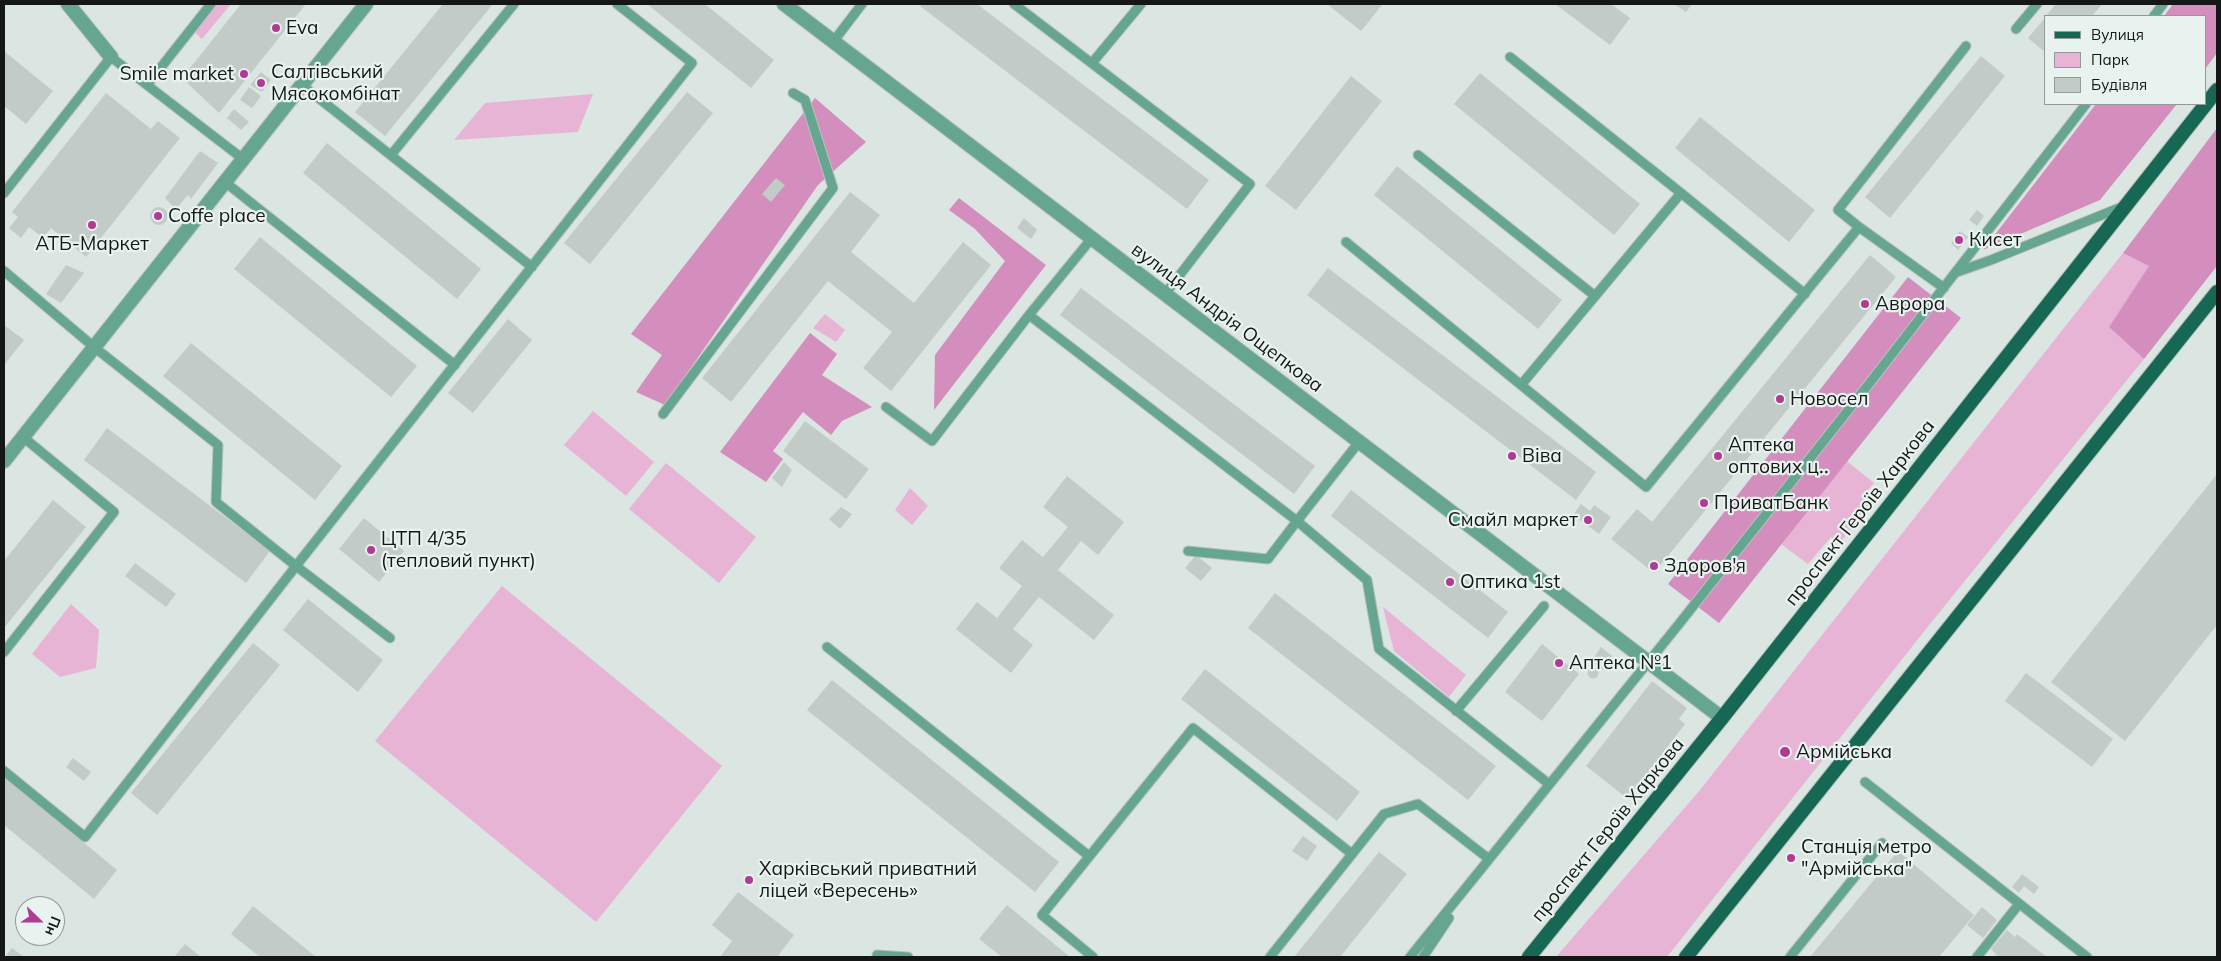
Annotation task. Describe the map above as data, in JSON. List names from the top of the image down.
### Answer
{
  "streets": {
    "main road": ["проспект Героїв Харкова"],
    "street": ["вулиця Андрія Ощепкова"]
  },
  "crossings": [
    ["вулиця Андрія Ощепкова", "проспект Героїв Харкова"]
  ],
  "places": [
    "Eva",
    "Smile market",
    "Салтівський Мясокомбінат",
    "Coffe place",
    "АТБ-Маркет",
    "Кисет",
    "Аврора",
    "Новосел",
    "Віва",
    "Аптека оптових ц‥",
    "ПриватБанк",
    "Смайл маркет",
    "ЦТП 4/35 (тепловий пункт)",
    "Здоров'я",
    "Оптика 1st",
    "Аптека №1",
    "Армійська",
    "Станція метро \"Армійська\"",
    "Харківський приватний ліцей «Вересень»"
  ],
  "legend": ["Вулиця", "Парк", "Будівля"],
  "north": "right"
}
